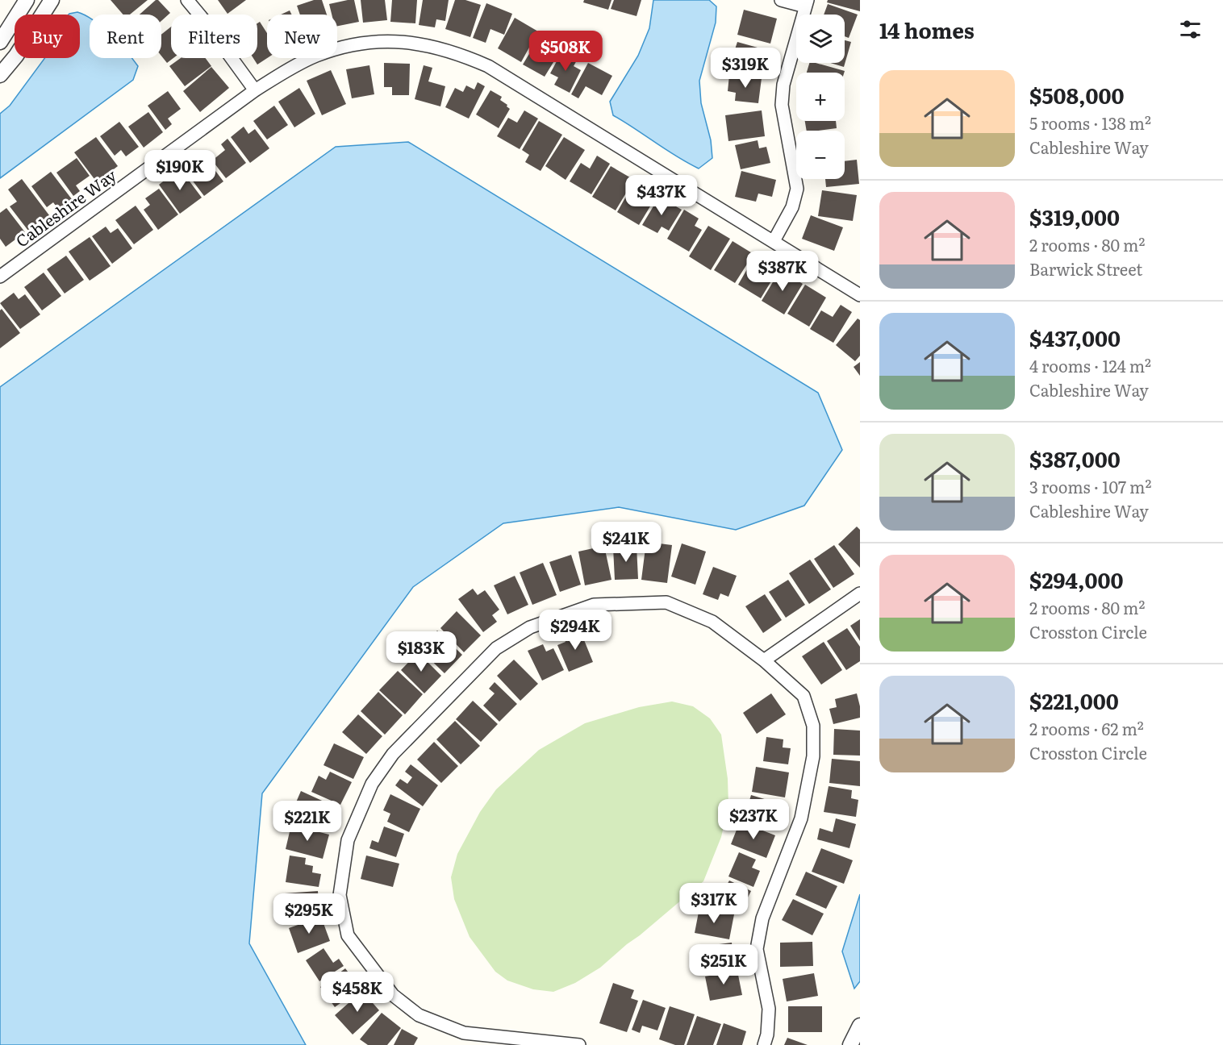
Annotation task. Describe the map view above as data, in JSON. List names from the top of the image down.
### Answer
{
  "streets": {
    "street": ["Cableshire Way"]
  },
  "page": {
    "heading": "14 homes",
    "map_buttons": ["+", "−"],
    "chip": [
      "Buy",
      "Rent",
      "Filters",
      "New"
    ],
    "price": [
      "$508K",
      "$319K",
      "$190K",
      "$437K",
      "$387K",
      "$241K",
      "$294K",
      "$183K",
      "$237K",
      "$221K",
      "$317K",
      "$295K",
      "$251K",
      "$458K"
    ],
    "list": [
      {
        "name": "$508,000",
        "note": "5 rooms · 138 m² · Cableshire Way"
      },
      {
        "name": "$319,000",
        "note": "2 rooms · 80 m² · Barwick Street"
      },
      {
        "name": "$437,000",
        "note": "4 rooms · 124 m² · Cableshire Way"
      },
      {
        "name": "$387,000",
        "note": "3 rooms · 107 m² · Cableshire Way"
      },
      {
        "name": "$294,000",
        "note": "2 rooms · 80 m² · Crosston Circle"
      },
      {
        "name": "$221,000",
        "note": "2 rooms · 62 m² · Crosston Circle"
      }
    ]
  }
}
